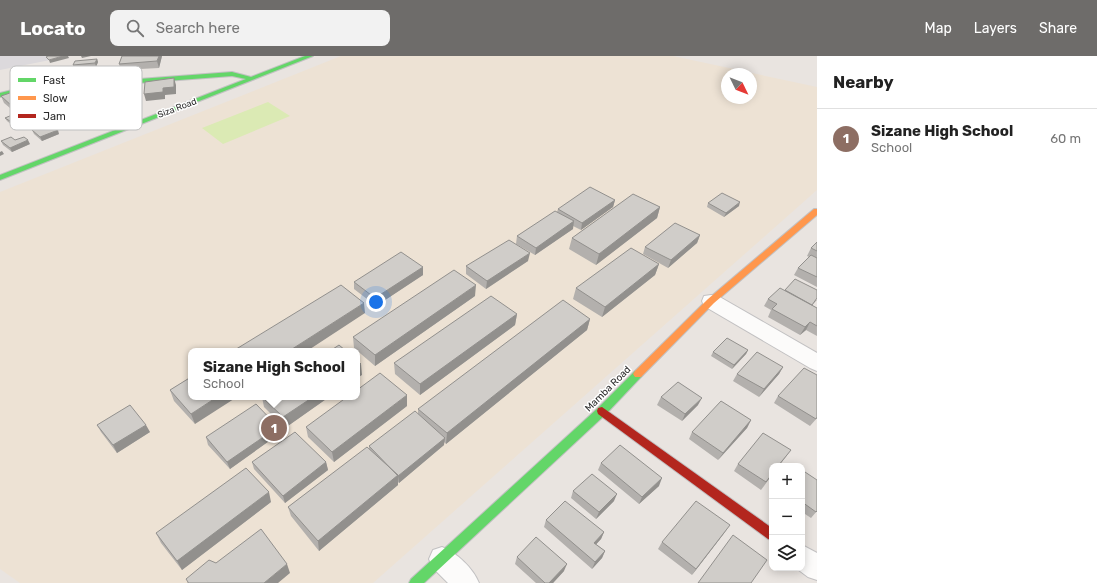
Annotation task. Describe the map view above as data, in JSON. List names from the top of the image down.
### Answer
{
  "streets": {
    "street": ["Siza Road", "Mamba Road"]
  },
  "legend": ["Fast", "Slow", "Jam"],
  "north": "bottom right",
  "page": {
    "header": "Locato",
    "search": "Search here",
    "nav": ["Map", "Layers", "Share"],
    "heading": "Nearby",
    "list": [
      {
        "mark": "1",
        "name": "Sizane High School",
        "note": "School",
        "value": "60 m"
      }
    ],
    "popup": ["Sizane High School", "School"],
    "pins": "1",
    "map_buttons": ["+", "−"]
  }
}
